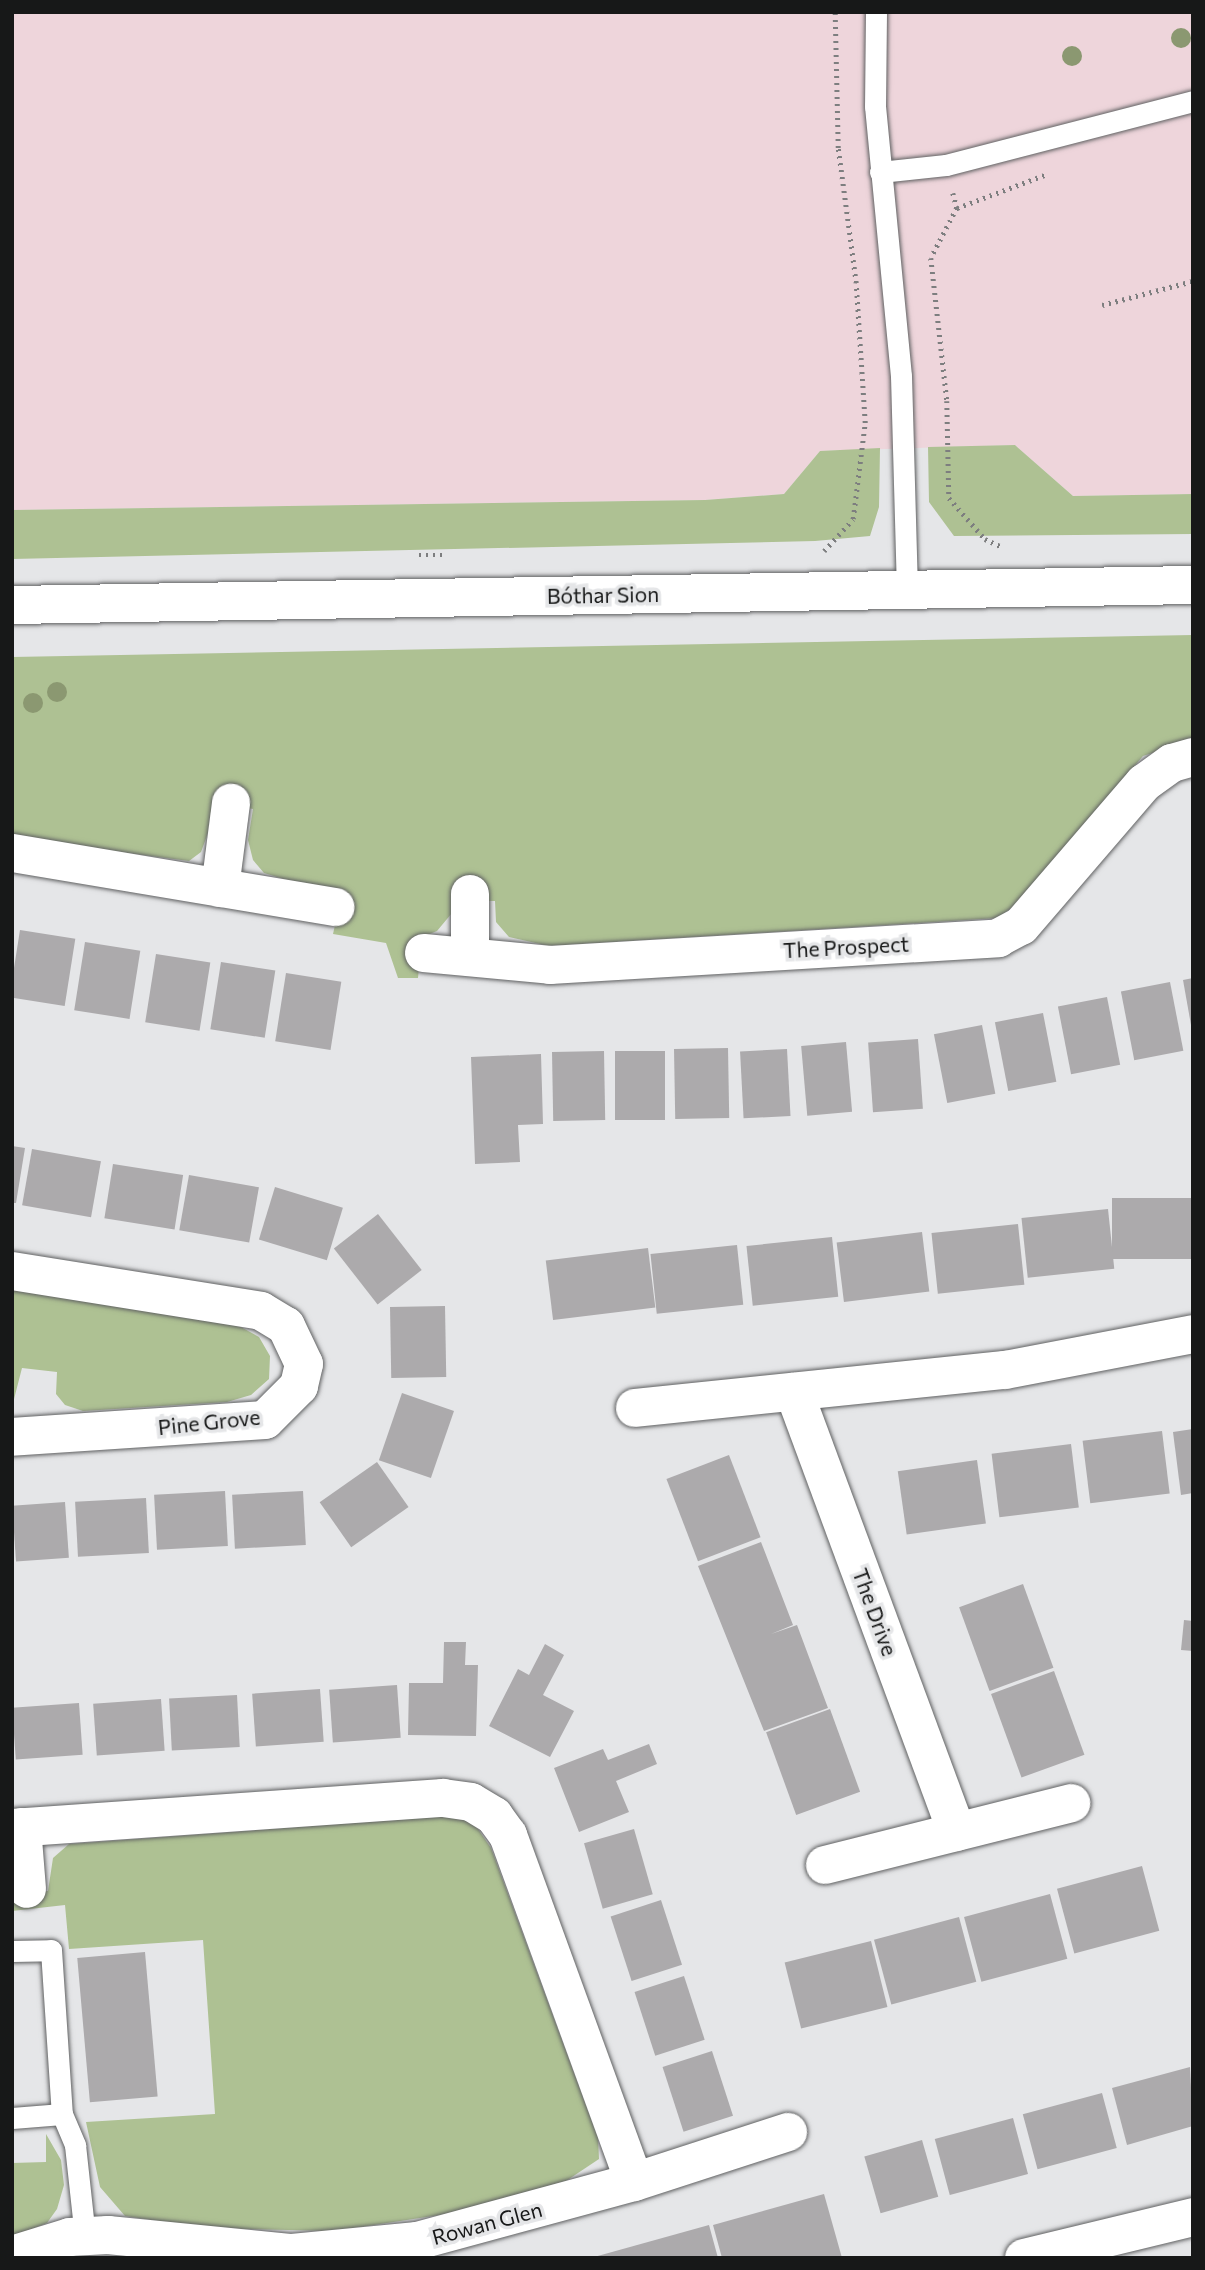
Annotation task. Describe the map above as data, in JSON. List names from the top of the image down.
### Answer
{
  "streets": {
    "street": [
      "Bóthar Sion",
      "The Prospect",
      "Pine Grove",
      "The Drive",
      "Rowan Glen"
    ]
  }
}
